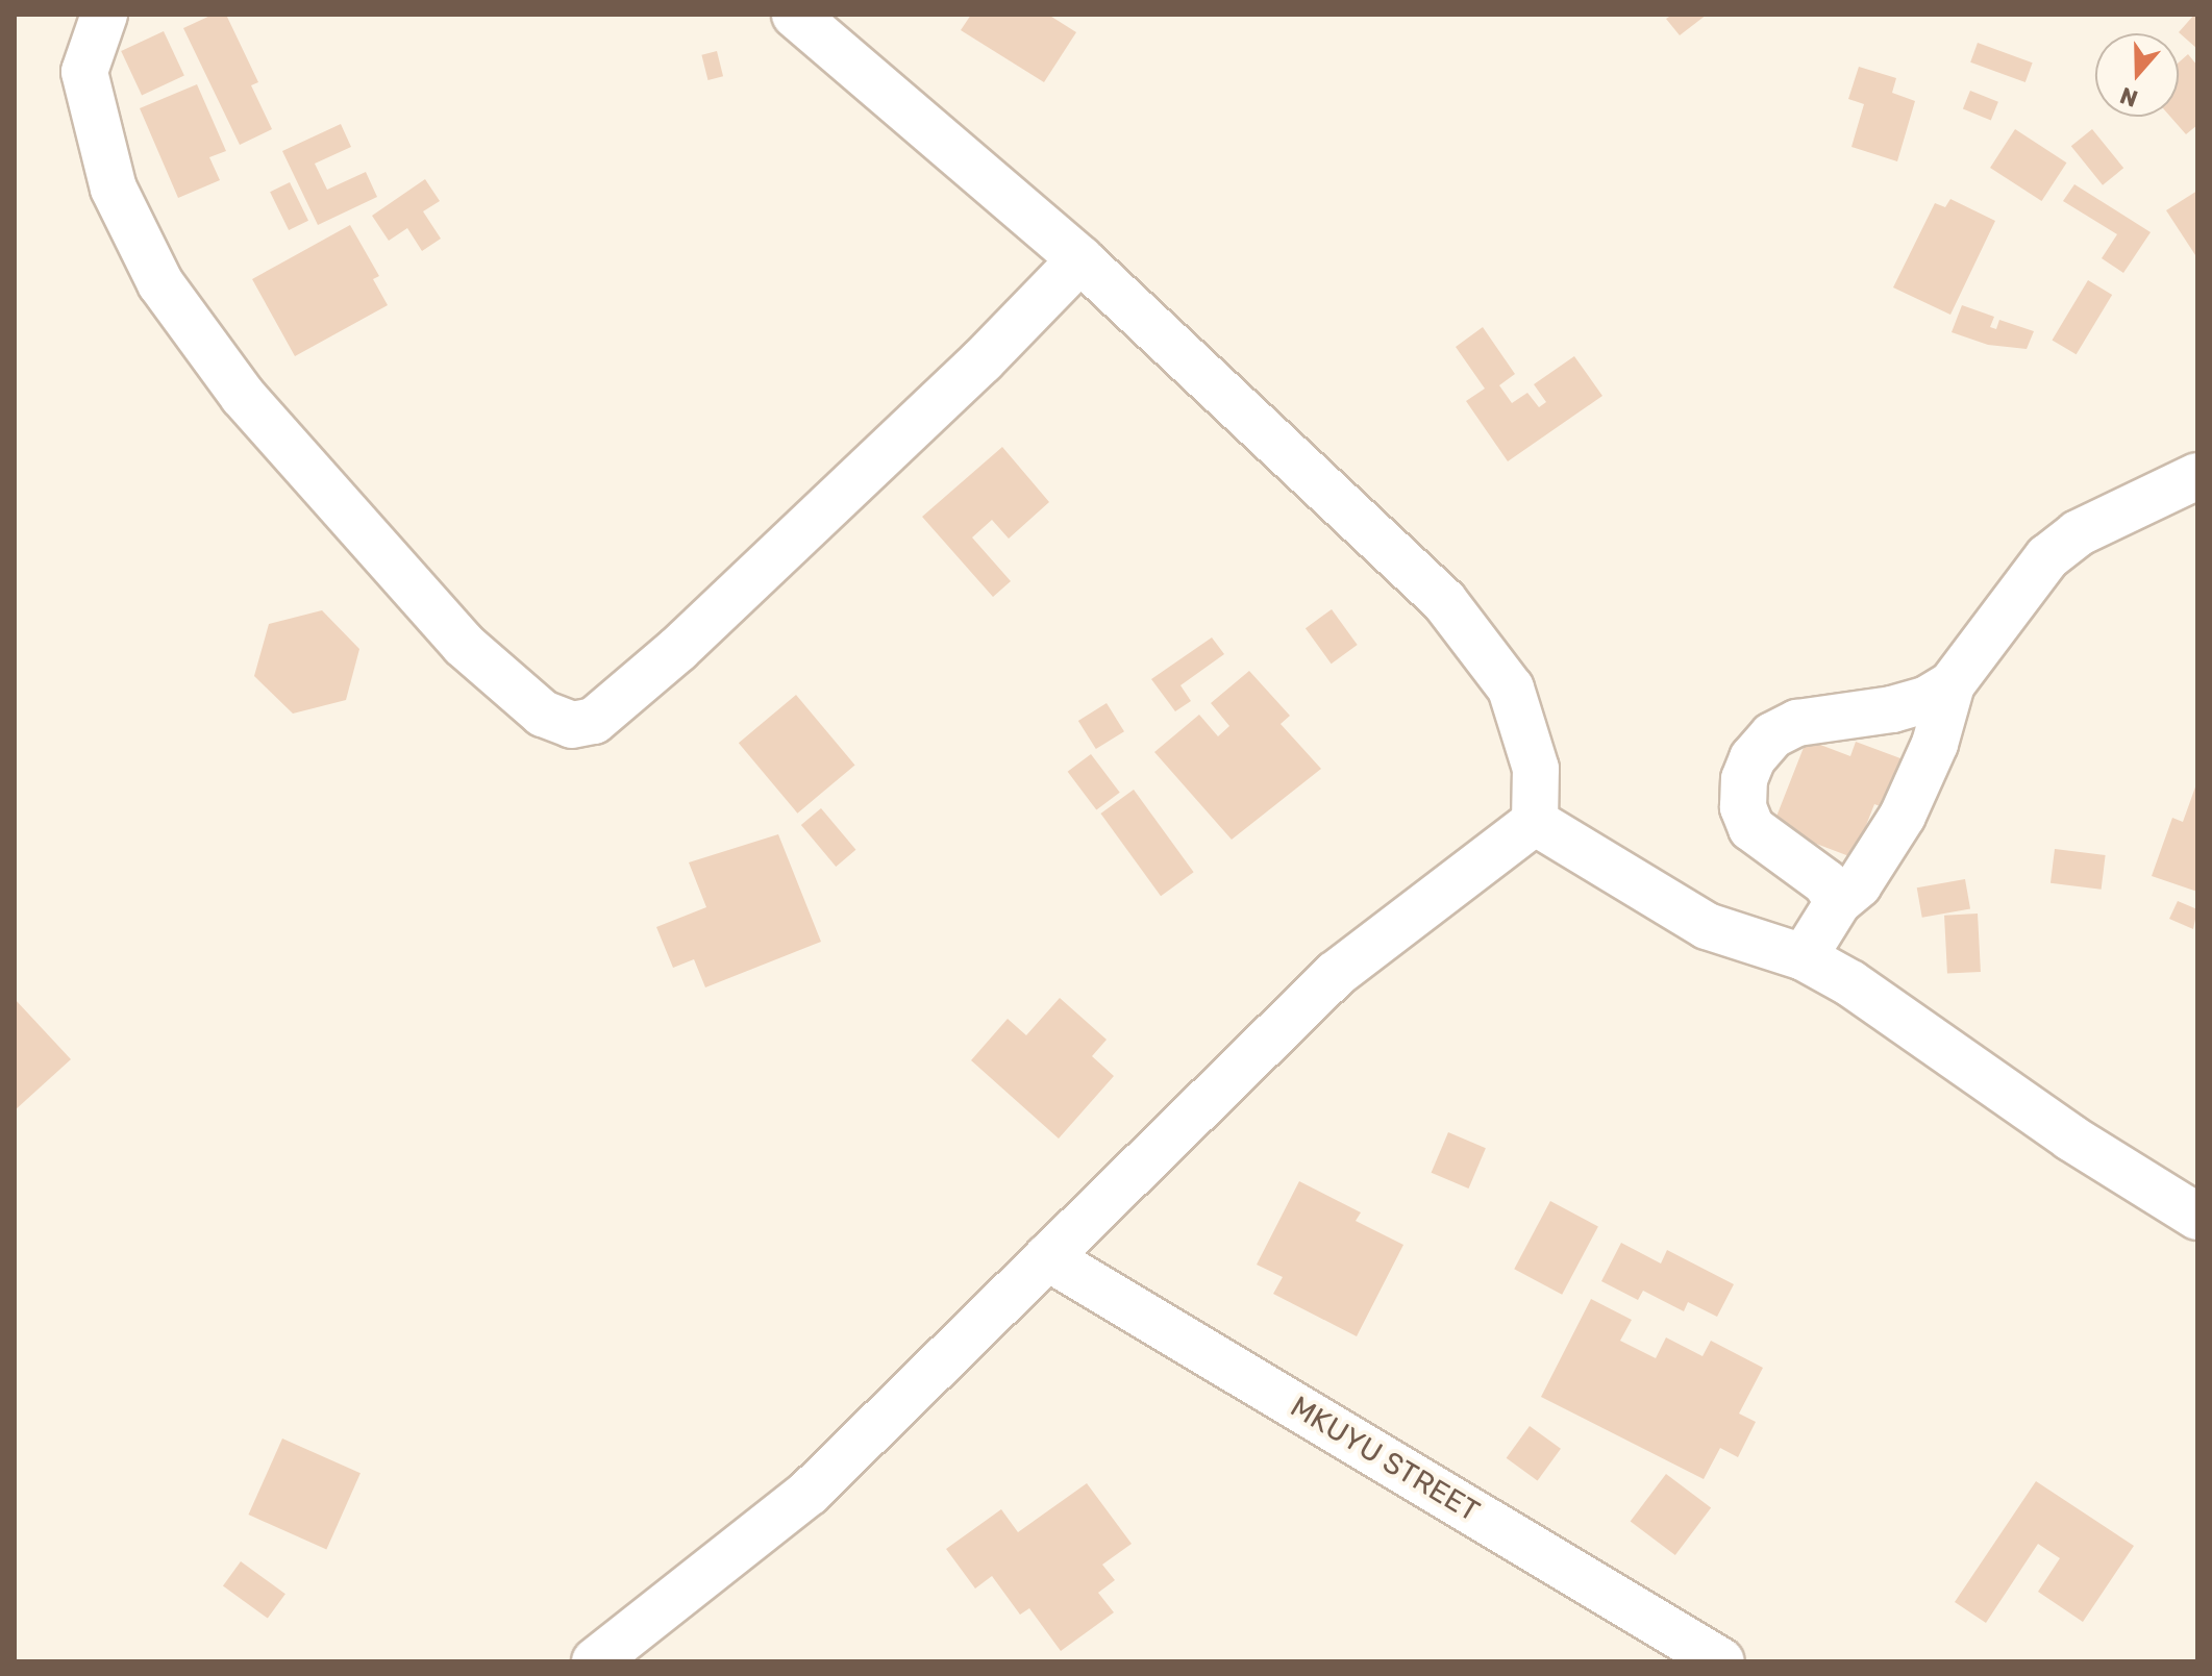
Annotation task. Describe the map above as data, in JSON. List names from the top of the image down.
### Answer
{
  "streets": {
    "street": ["MKUYU STREET"]
  },
  "north": "bottom"
}
